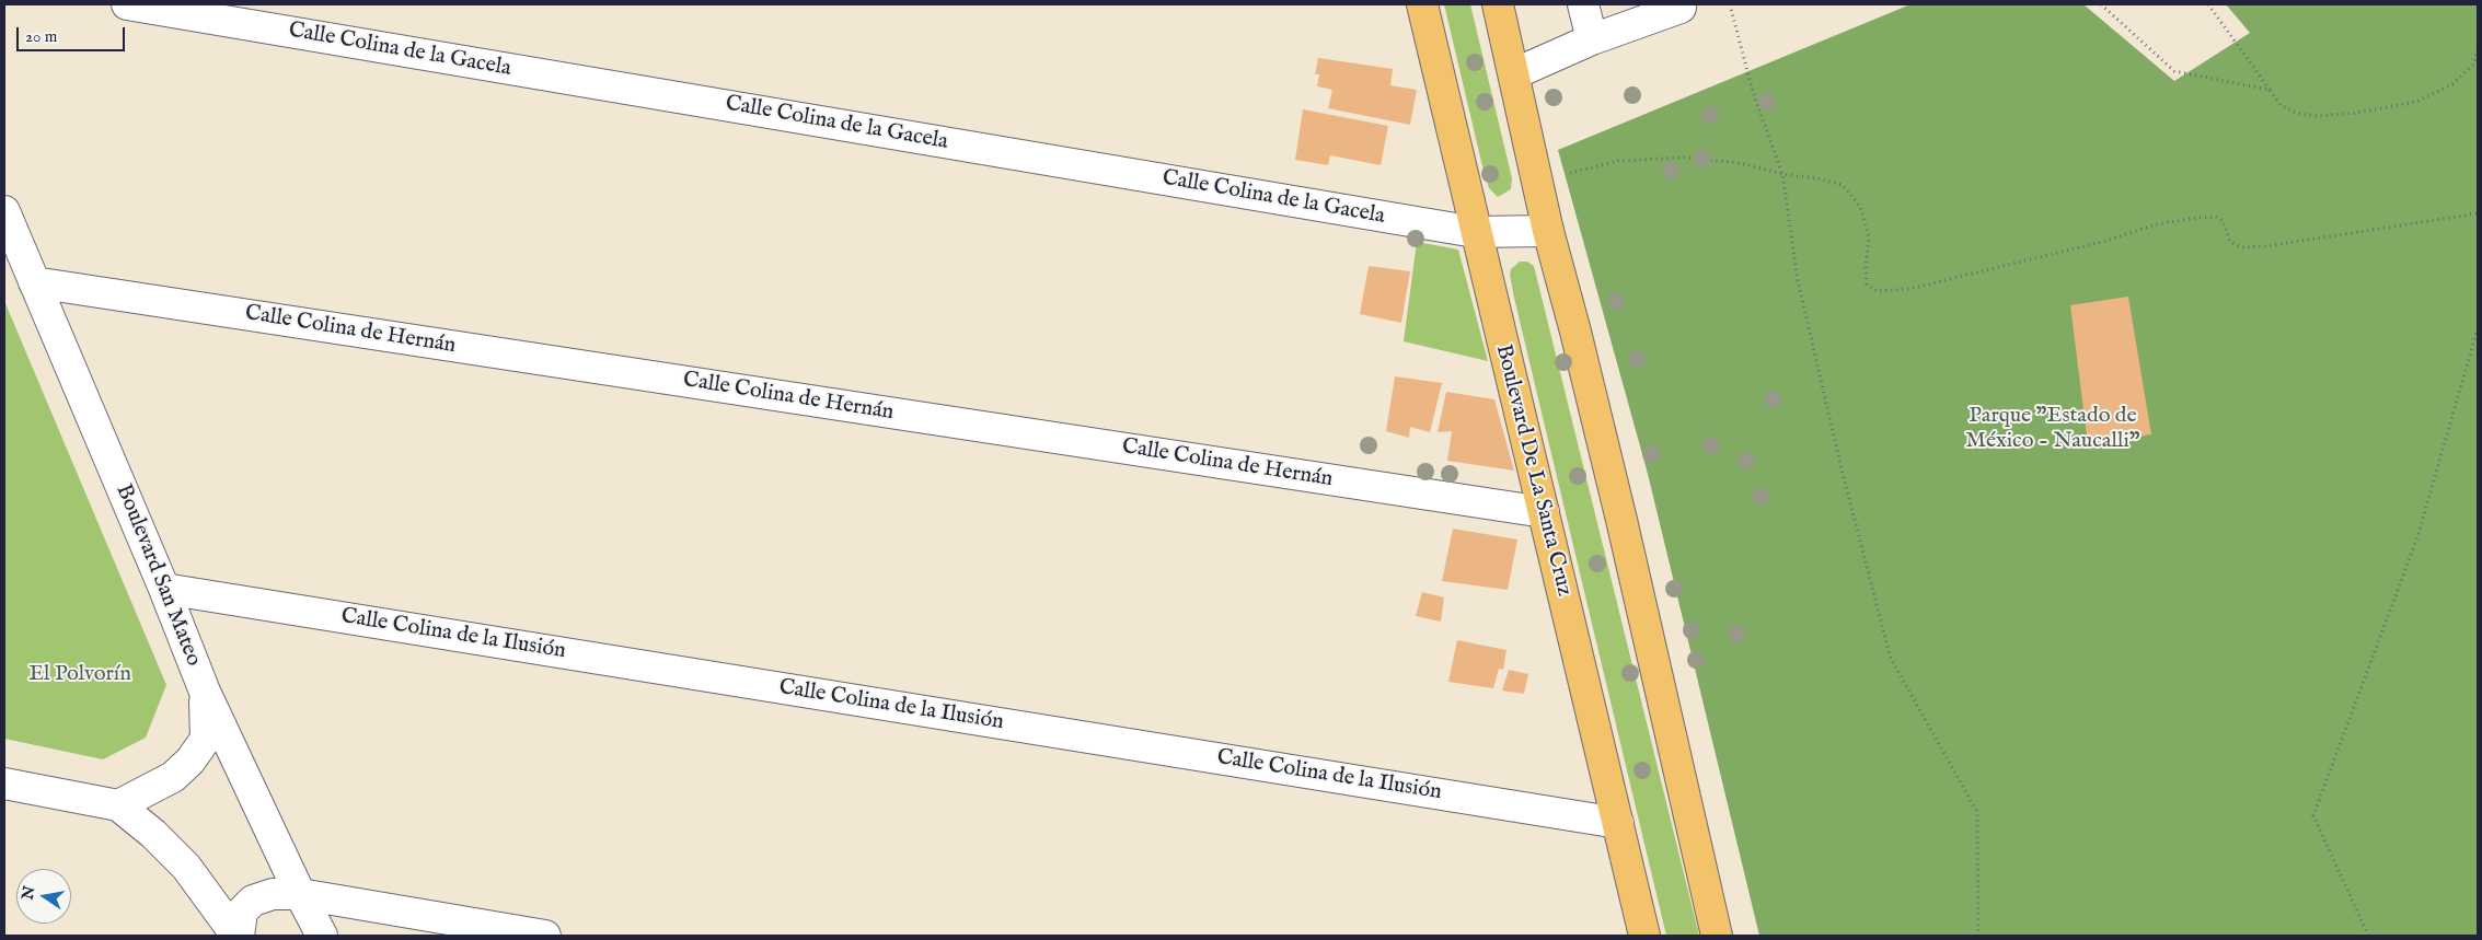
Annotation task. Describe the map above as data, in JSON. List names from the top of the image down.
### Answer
{
  "streets": {
    "main road": ["Boulevard De La Santa Cruz"],
    "street": [
      "Calle Colina de la Gacela",
      "Calle Colina de Hernán",
      "Boulevard San Mateo",
      "Calle Colina de la Ilusión"
    ]
  },
  "crossings": [
    ["Calle Colina de la Gacela", "Boulevard De La Santa Cruz"],
    ["Calle Colina de Hernán", "Boulevard De La Santa Cruz"],
    ["Calle Colina de Hernán", "Boulevard San Mateo"],
    ["Boulevard De La Santa Cruz", "Calle Colina de la Ilusión"],
    ["Boulevard San Mateo", "Calle Colina de la Ilusión"]
  ],
  "parks": ["Parque \"Estado de México - Naucalli\"", "El Polvorín"],
  "scale_bar": "20 m",
  "north": "left"
}
